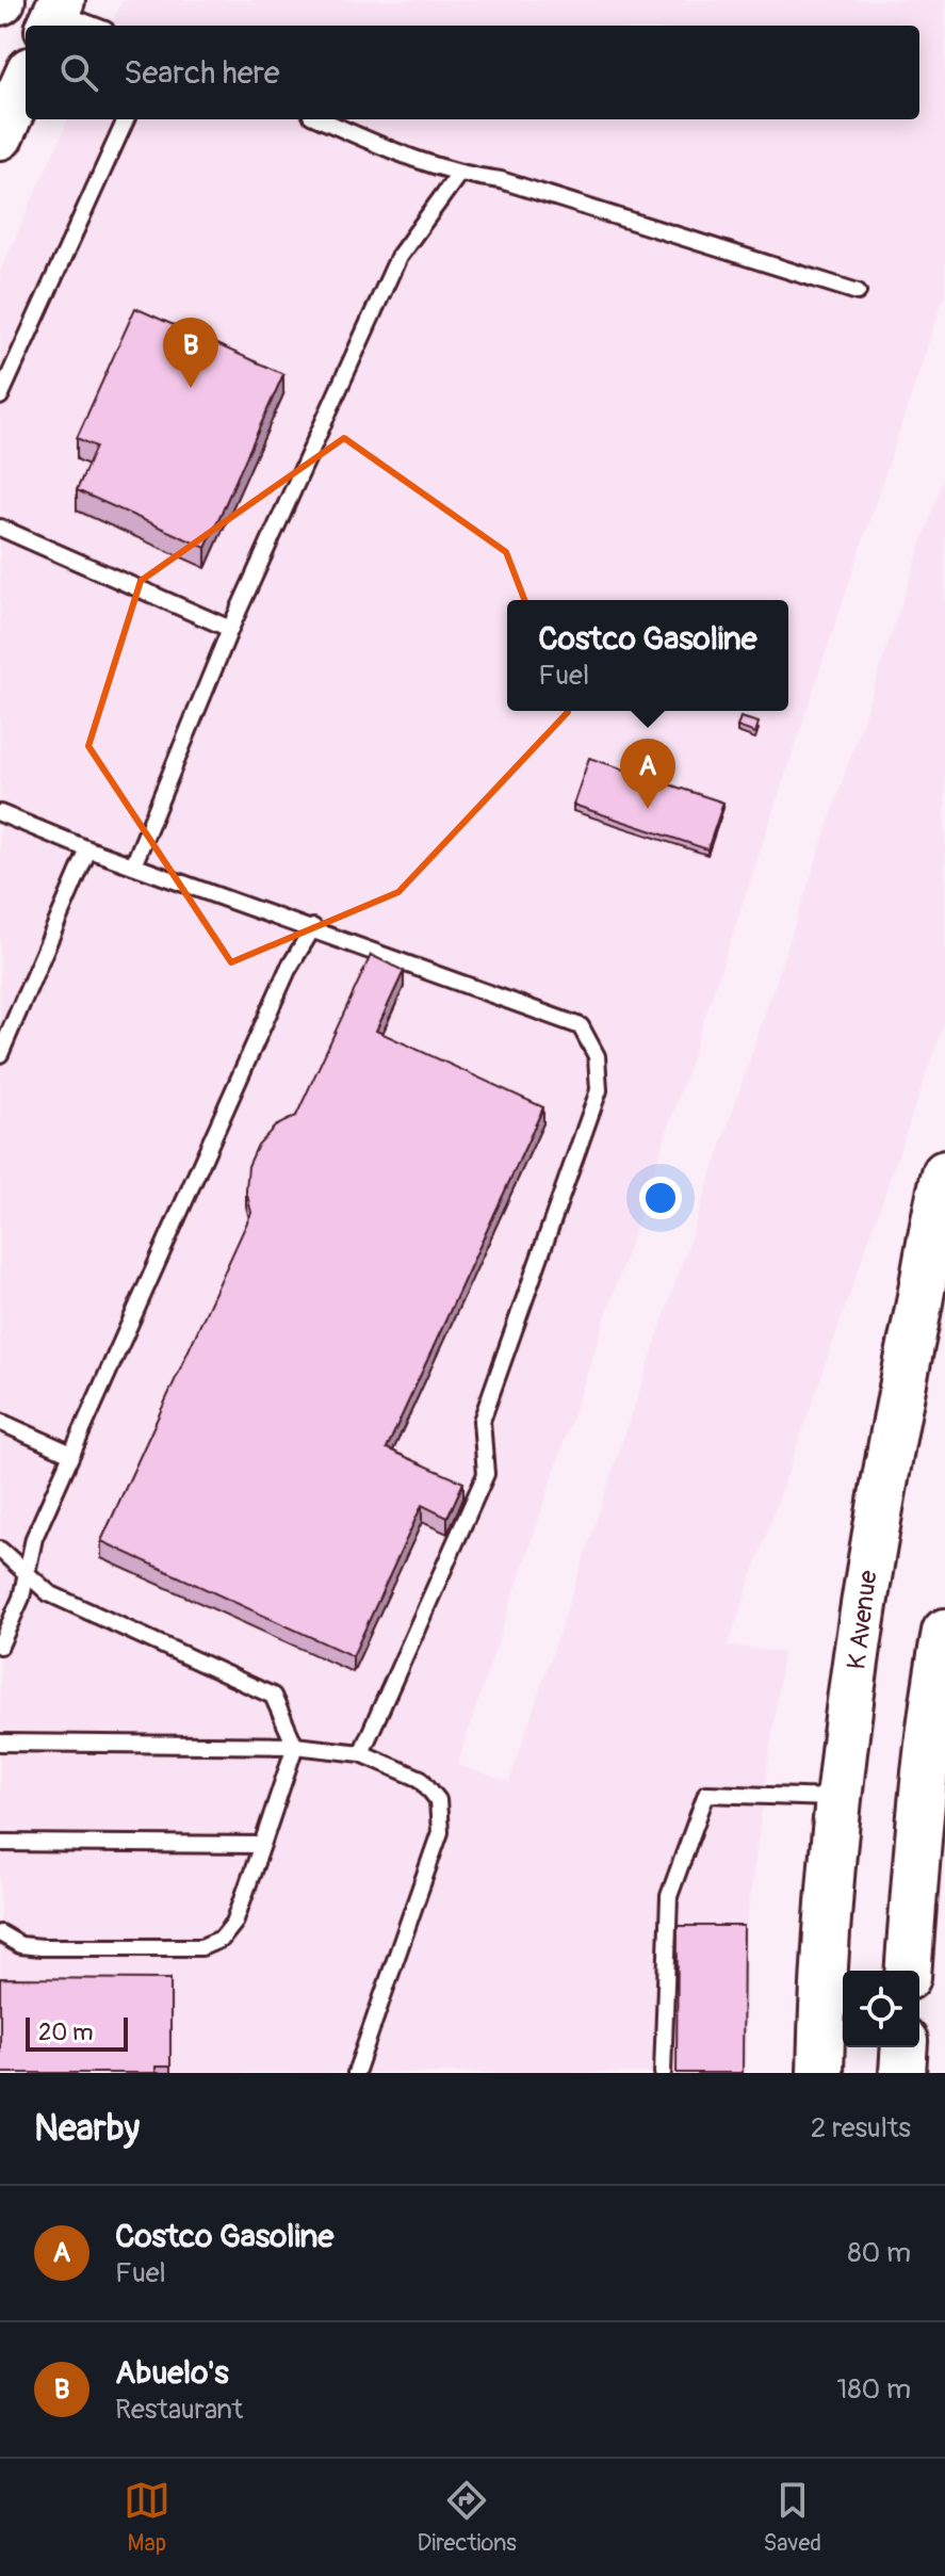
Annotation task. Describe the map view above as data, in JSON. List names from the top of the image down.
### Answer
{
  "streets": {
    "main road": ["K Avenue"]
  },
  "scale_bar": "20 m",
  "page": {
    "search": "Search here",
    "pins": ["B", "A"],
    "popup": ["Costco Gasoline", "Fuel"],
    "scale": "20 m",
    "heading": ["Nearby", "2 results"],
    "list": [
      {
        "mark": "A",
        "name": "Costco Gasoline",
        "note": "Fuel",
        "value": "80 m"
      },
      {
        "mark": "B",
        "name": "Abuelo's",
        "note": "Restaurant",
        "value": "180 m"
      }
    ],
    "nav": ["Map", "Directions", "Saved"]
  }
}
